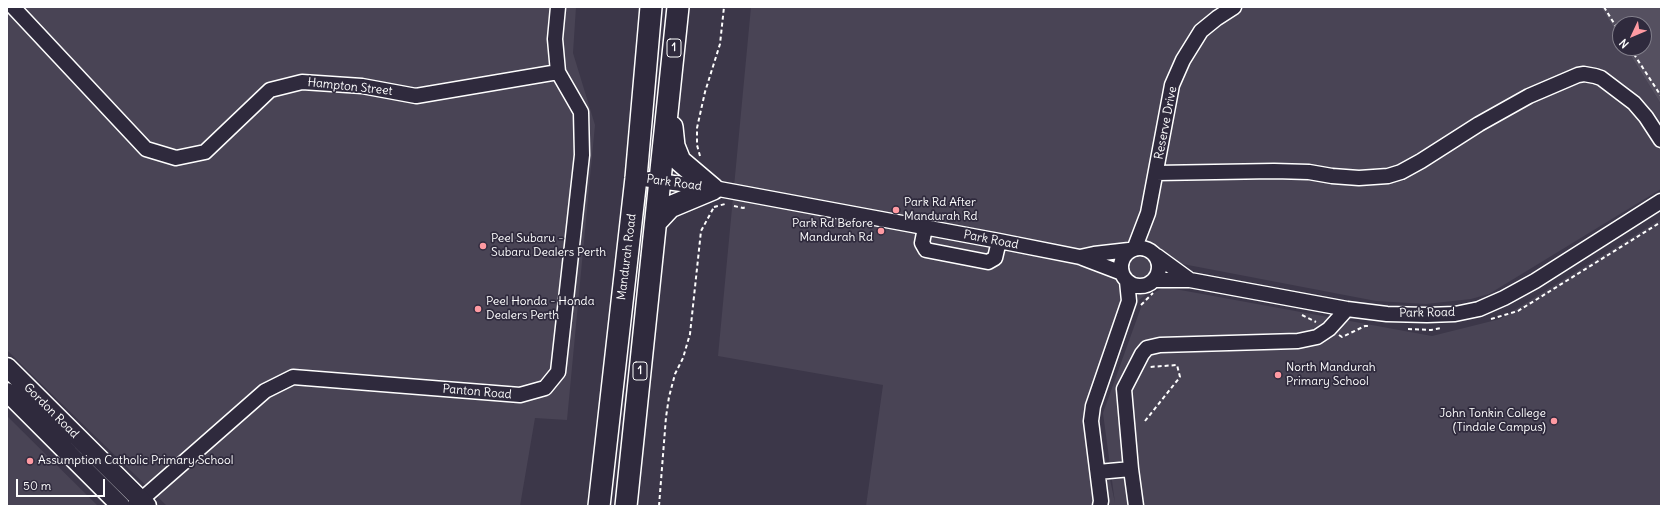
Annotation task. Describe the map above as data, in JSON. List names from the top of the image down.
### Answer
{
  "streets": {
    "highway": ["1", "Mandurah Road"],
    "main road": ["Gordon Road"],
    "street": [
      "Hampton Street",
      "Reserve Drive",
      "Park Road",
      "Panton Road"
    ]
  },
  "crossings": [
    ["Hampton Street", "Panton Road"],
    ["Reserve Drive", "Park Road"],
    ["Park Road", "Mandurah Road"],
    ["Panton Road", "Gordon Road"]
  ],
  "places": [
    "Park Rd After Mandurah Rd",
    "Park Rd Before Mandurah Rd",
    "Peel Subaru - Subaru Dealers Perth",
    "Peel Honda - Honda Dealers Perth",
    "North Mandurah Primary School",
    "John Tonkin College (Tindale Campus)",
    "Assumption Catholic Primary School"
  ],
  "scale_bar": "50 m",
  "north": "bottom left"
}
